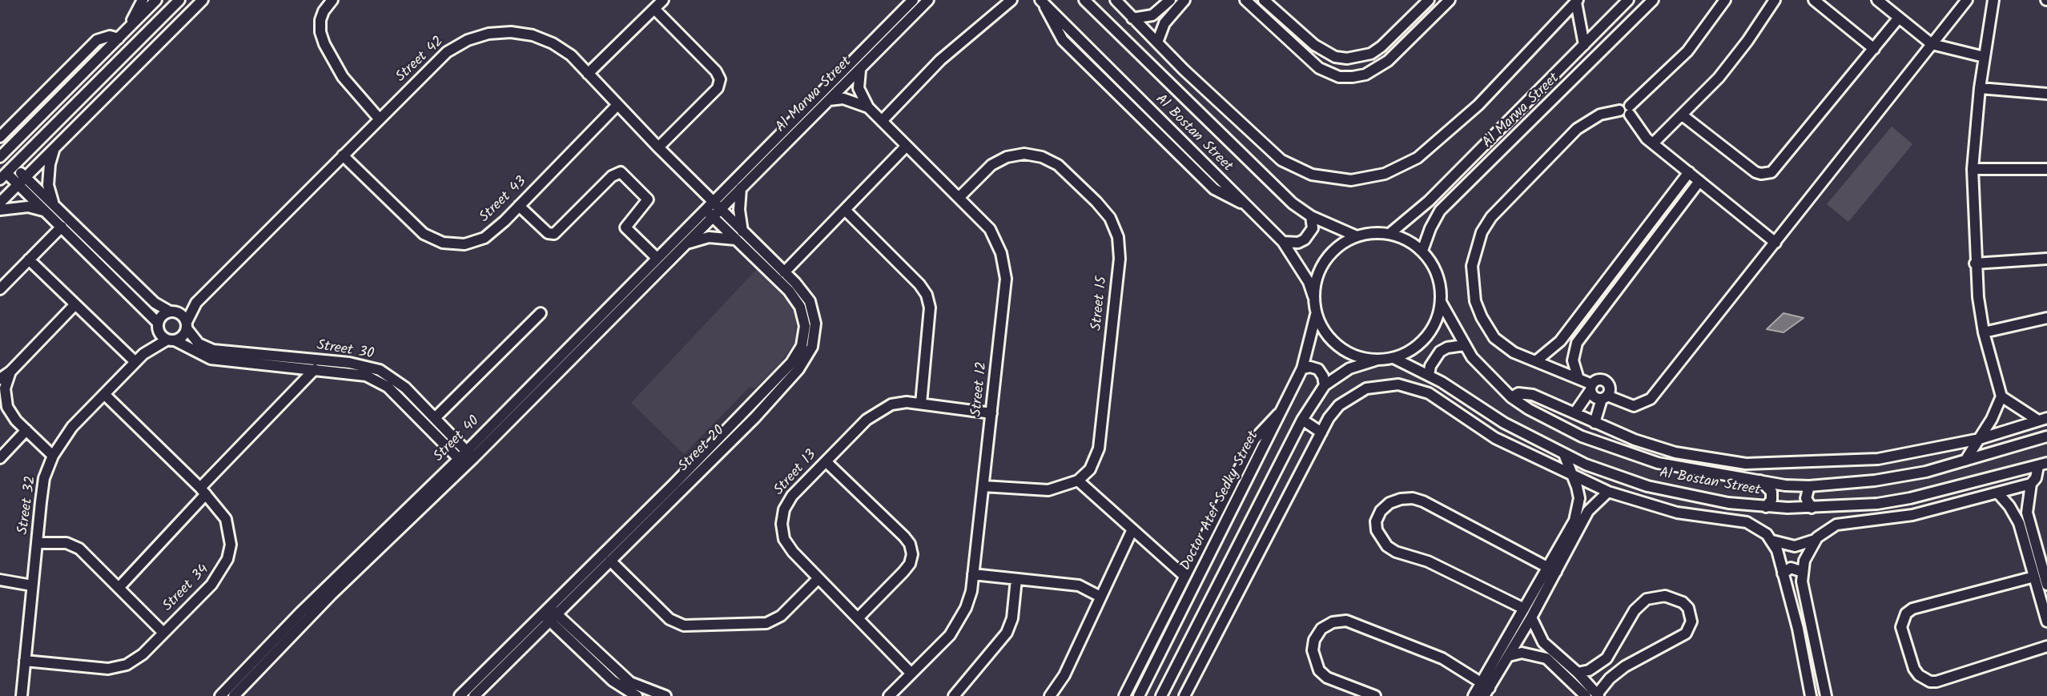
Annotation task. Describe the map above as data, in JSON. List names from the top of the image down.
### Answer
{
  "streets": {
    "street": [
      "Street 42",
      "Al Marwa Street",
      "Al Bostan Street",
      "Street 43",
      "Street 15",
      "Street 30",
      "Street 12",
      "Street 40",
      "Street 20",
      "Street 13",
      "Doctor Atef Sedky Street",
      "Street 32",
      "Street 34"
    ]
  },
  "crossings": [
    ["Street 42", "Al Marwa Street"],
    ["Street 42", "Street 43"],
    ["Street 42", "Street 30"],
    ["Street 42", "Street 40"],
    ["Street 42", "Street 20"],
    ["Street 42", "Street 32"],
    ["Al Marwa Street", "Al Bostan Street"],
    ["Al Marwa Street", "Street 12"],
    ["Al Marwa Street", "Street 40"],
    ["Al Marwa Street", "Street 20"],
    ["Al Marwa Street", "Doctor Atef Sedky Street"],
    ["Al Bostan Street", "Doctor Atef Sedky Street"],
    ["Street 15", "Street 12"],
    ["Street 30", "Street 40"],
    ["Street 30", "Street 32"],
    ["Street 12", "Street 13"],
    ["Street 40", "Street 20"],
    ["Street 32", "Street 34"]
  ]
}
